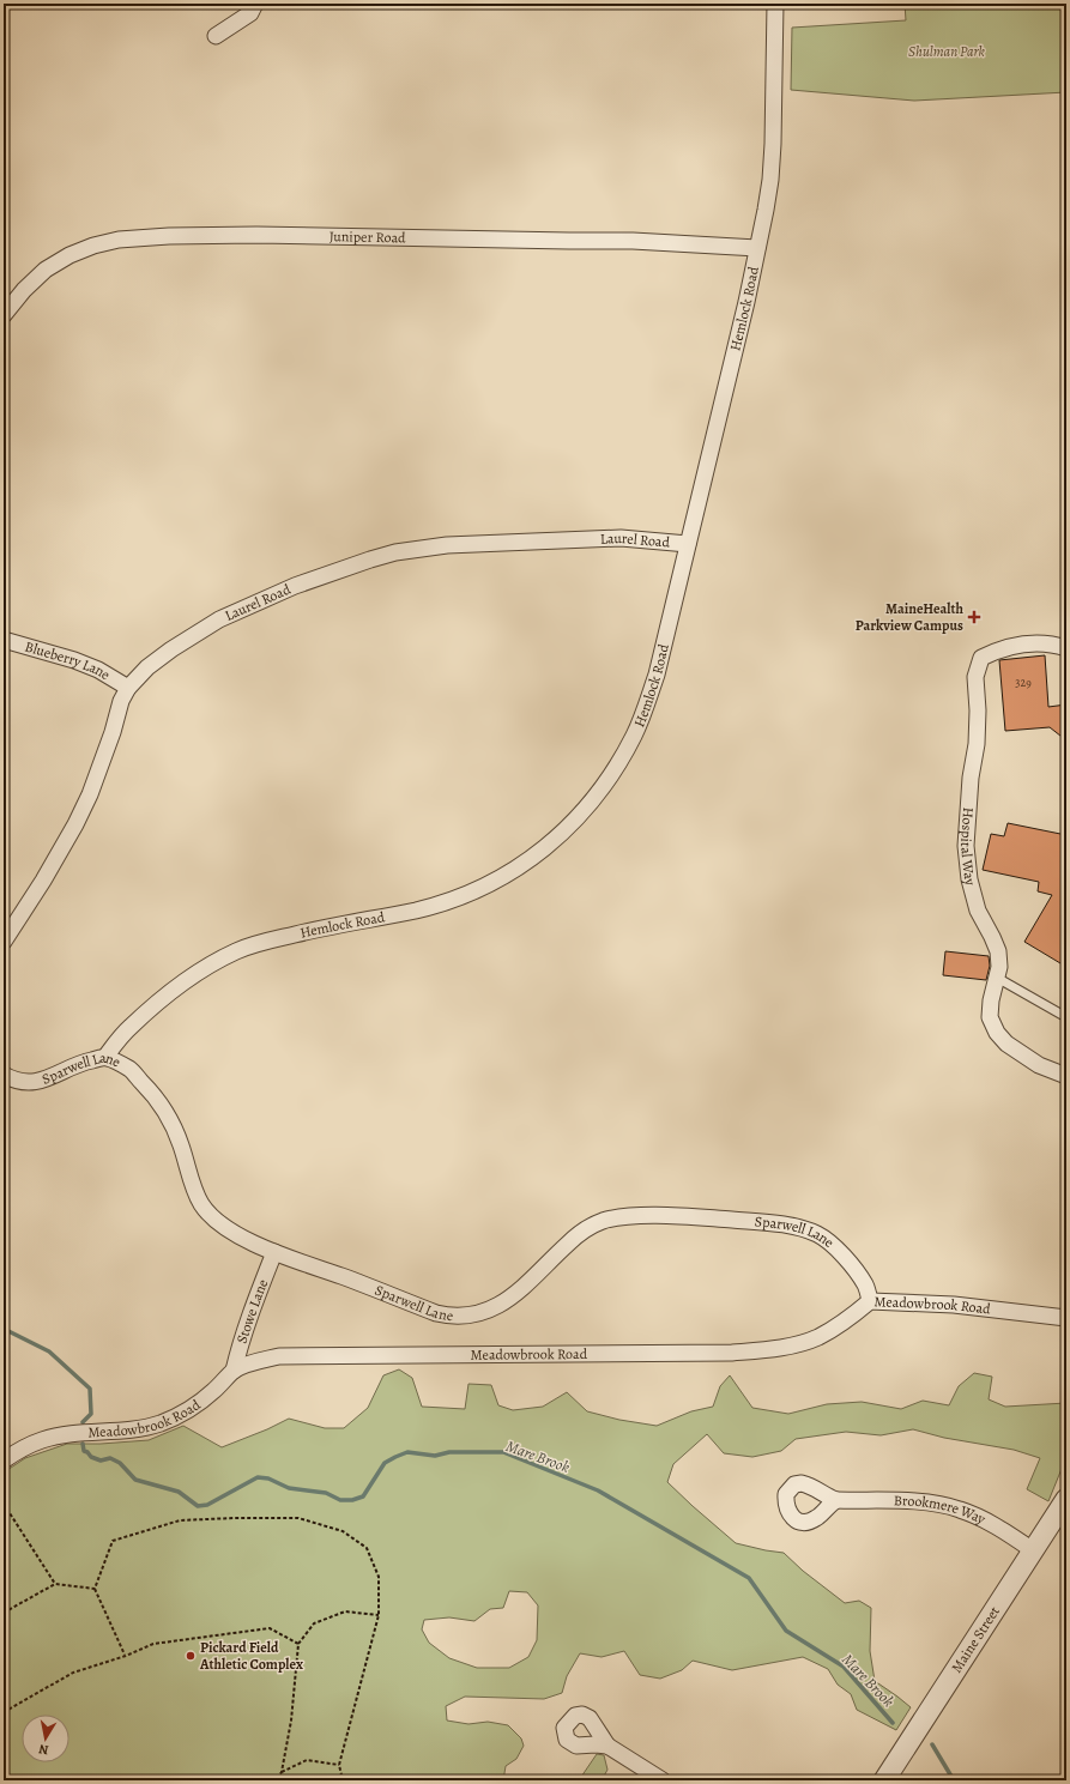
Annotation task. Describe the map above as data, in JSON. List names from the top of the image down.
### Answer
{
  "streets": {
    "street": [
      "Juniper Road",
      "Hemlock Road",
      "Laurel Road",
      "Blueberry Lane",
      "Hospital Way",
      "Sparwell Lane",
      "Meadowbrook Road",
      "Stowe Lane",
      "Brookmere Way",
      "Maine Street"
    ]
  },
  "crossings": [
    ["Juniper Road", "Hemlock Road"],
    ["Hemlock Road", "Laurel Road"],
    ["Hemlock Road", "Sparwell Lane"],
    ["Laurel Road", "Blueberry Lane"],
    ["Sparwell Lane", "Meadowbrook Road"],
    ["Sparwell Lane", "Stowe Lane"],
    ["Meadowbrook Road", "Stowe Lane"],
    ["Brookmere Way", "Maine Street"]
  ],
  "water": ["Mare Brook"],
  "parks": ["Shulman Park"],
  "places": {
    "health": ["MaineHealth Parkview Campus"],
    "other": ["Pickard Field Athletic Complex"]
  },
  "house_numbers": ["329"],
  "north": "bottom"
}
